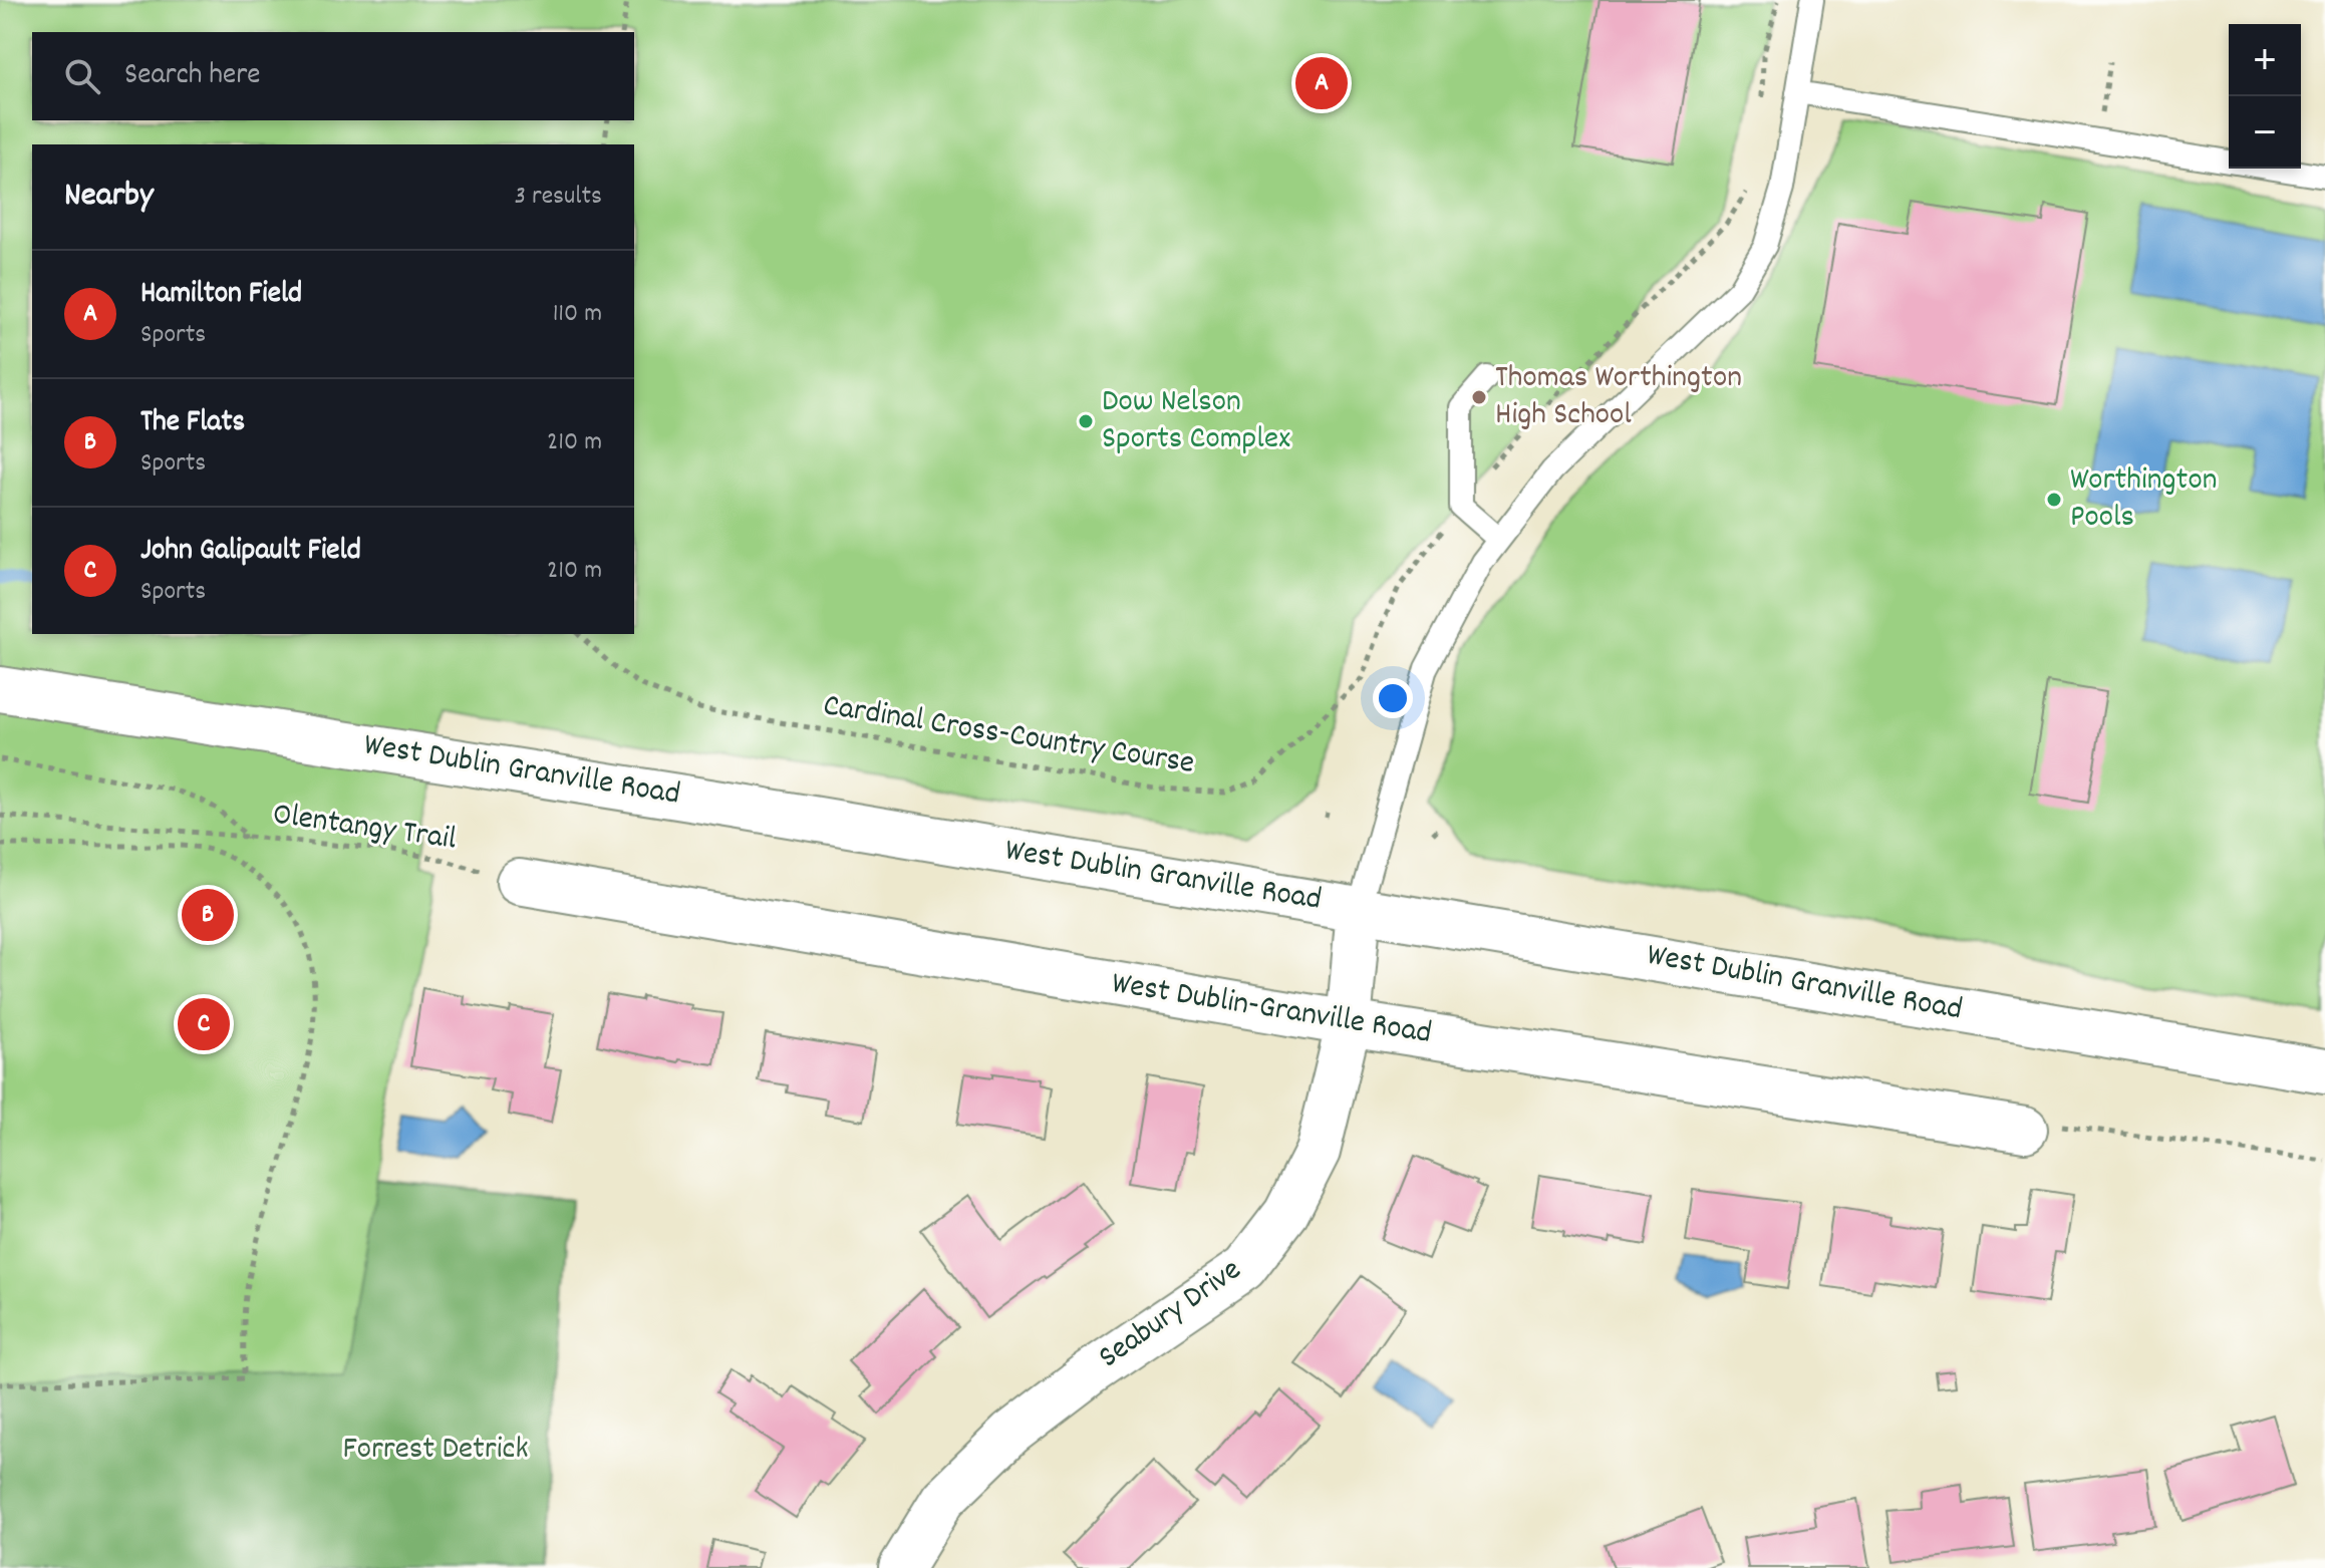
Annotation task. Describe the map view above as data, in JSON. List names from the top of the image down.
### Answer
{
  "streets": {
    "street": ["West Dublin Granville Road", "West Dublin-Granville Road", "Seabury Drive"],
    "path": ["Cardinal Cross-Country Course", "Olentangy Trail"]
  },
  "crossings": [
    ["West Dublin Granville Road", "Seabury Drive"],
    ["Olentangy Trail", "West Dublin-Granville Road"],
    ["West Dublin-Granville Road", "Seabury Drive"]
  ],
  "parks": ["Forrest Detrick"],
  "places": ["Thomas Worthington High School", "Dow Nelson Sports Complex", "Worthington Pools"],
  "page": {
    "map_buttons": ["+", "−"],
    "search": "Search here",
    "pins": ["A", "B", "C"],
    "heading": ["Nearby", "3 results"],
    "list": [
      {
        "mark": "A",
        "name": "Hamilton Field",
        "note": "Sports",
        "value": "110 m"
      },
      {
        "mark": "B",
        "name": "The Flats",
        "note": "Sports",
        "value": "210 m"
      },
      {
        "mark": "C",
        "name": "John Galipault Field",
        "note": "Sports",
        "value": "210 m"
      }
    ]
  }
}
